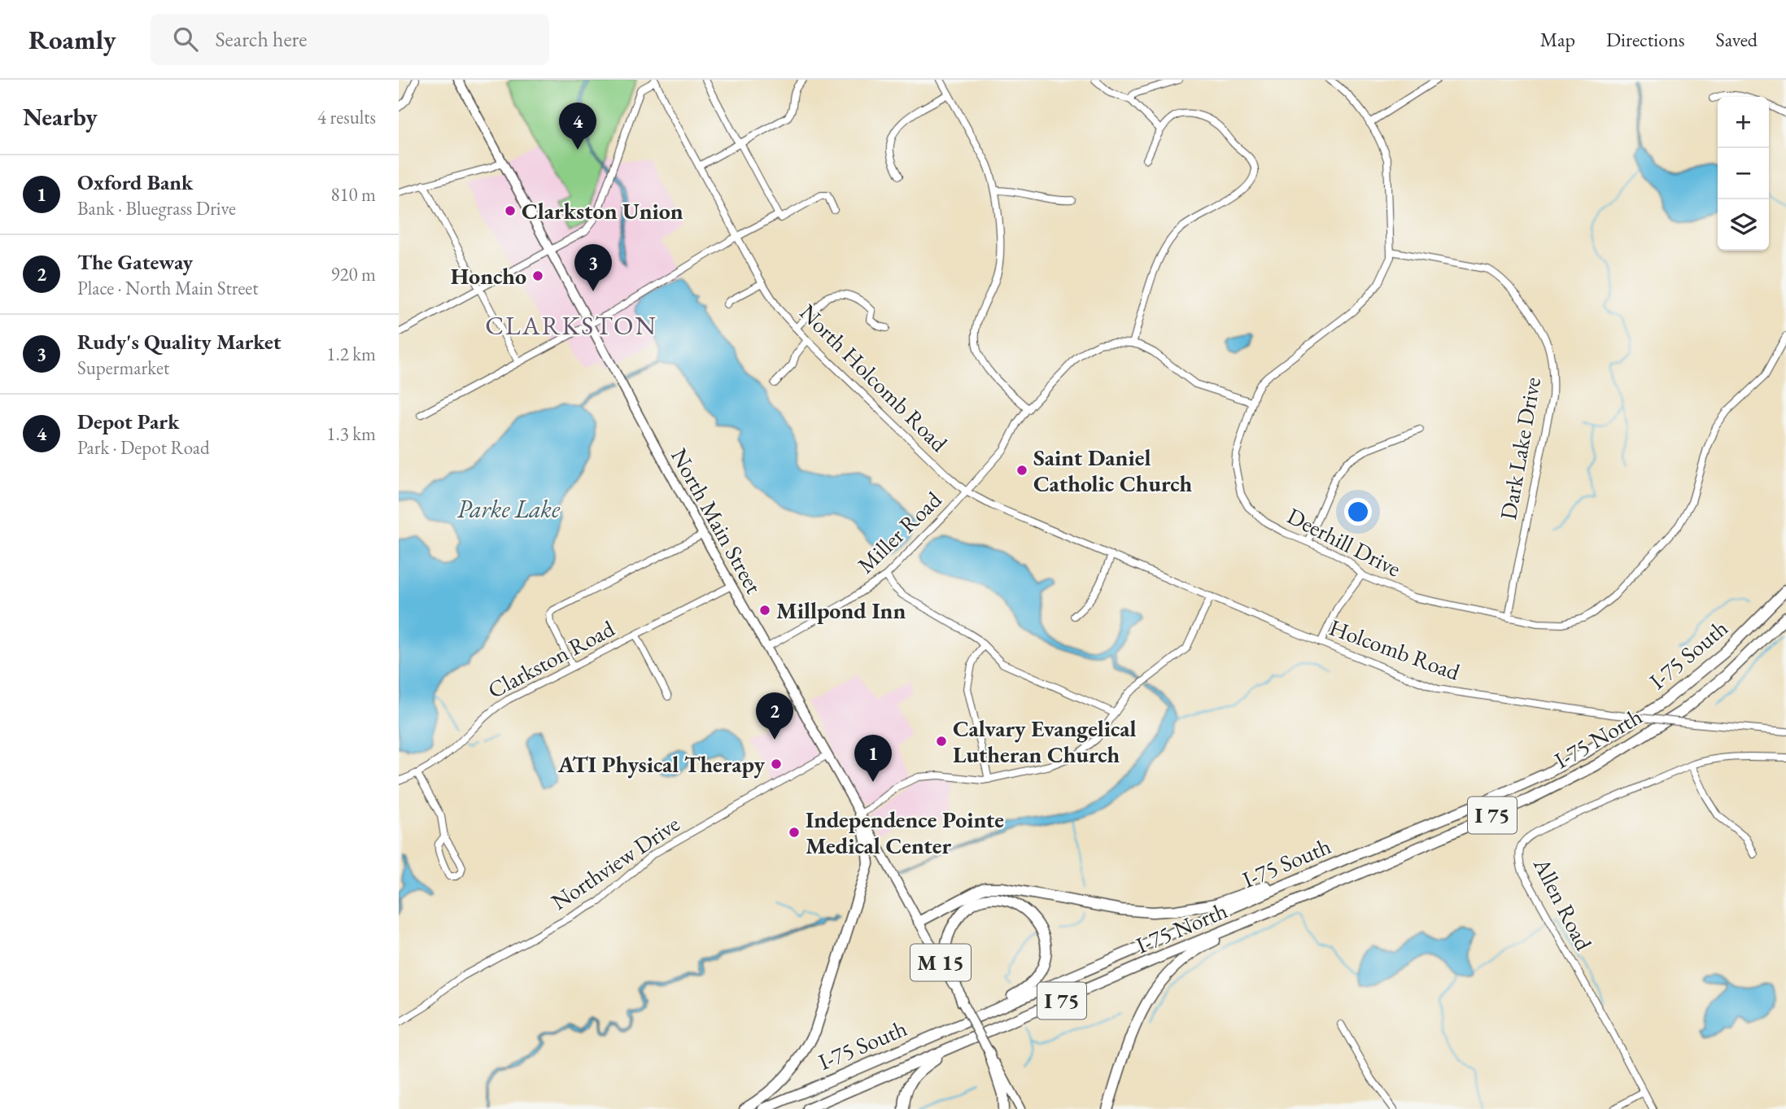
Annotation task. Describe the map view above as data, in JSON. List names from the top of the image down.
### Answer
{
  "streets": {
    "highway": ["I-75 South", "I-75 North", "I 75"],
    "main road": ["North Main Street", "M 15"],
    "street": [
      "North Holcomb Road",
      "Dark Lake Drive",
      "Miller Road",
      "Deerhill Drive",
      "Holcomb Road",
      "Clarkston Road",
      "Northview Drive",
      "Allen Road"
    ]
  },
  "crossings": [
    ["North Holcomb Road", "Miller Road"],
    ["North Holcomb Road", "Holcomb Road"],
    ["Dark Lake Drive", "Deerhill Drive"],
    ["North Main Street", "Miller Road"],
    ["North Main Street", "Clarkston Road"],
    ["North Main Street", "Northview Drive"],
    ["North Main Street", "M 15"]
  ],
  "districts": ["CLARKSTON"],
  "water": ["Parke Lake"],
  "places": [
    "Clarkston Union",
    "Honcho",
    "Saint Daniel Catholic Church",
    "Millpond Inn",
    "Calvary Evangelical Lutheran Church",
    "ATI Physical Therapy",
    "Independence Pointe Medical Center"
  ],
  "page": {
    "header": "Roamly",
    "search": "Search here",
    "nav": ["Map", "Directions", "Saved"],
    "heading": ["Nearby", "4 results"],
    "map_buttons": ["+", "−"],
    "pins": [
      "4",
      "3",
      "2",
      "1"
    ],
    "list": [
      {
        "mark": "1",
        "name": "Oxford Bank",
        "note": "Bank · Bluegrass Drive",
        "value": "810 m"
      },
      {
        "mark": "2",
        "name": "The Gateway",
        "note": "Place · North Main Street",
        "value": "920 m"
      },
      {
        "mark": "3",
        "name": "Rudy's Quality Market",
        "note": "Supermarket",
        "value": "1.2 km"
      },
      {
        "mark": "4",
        "name": "Depot Park",
        "note": "Park · Depot Road",
        "value": "1.3 km"
      }
    ]
  }
}
